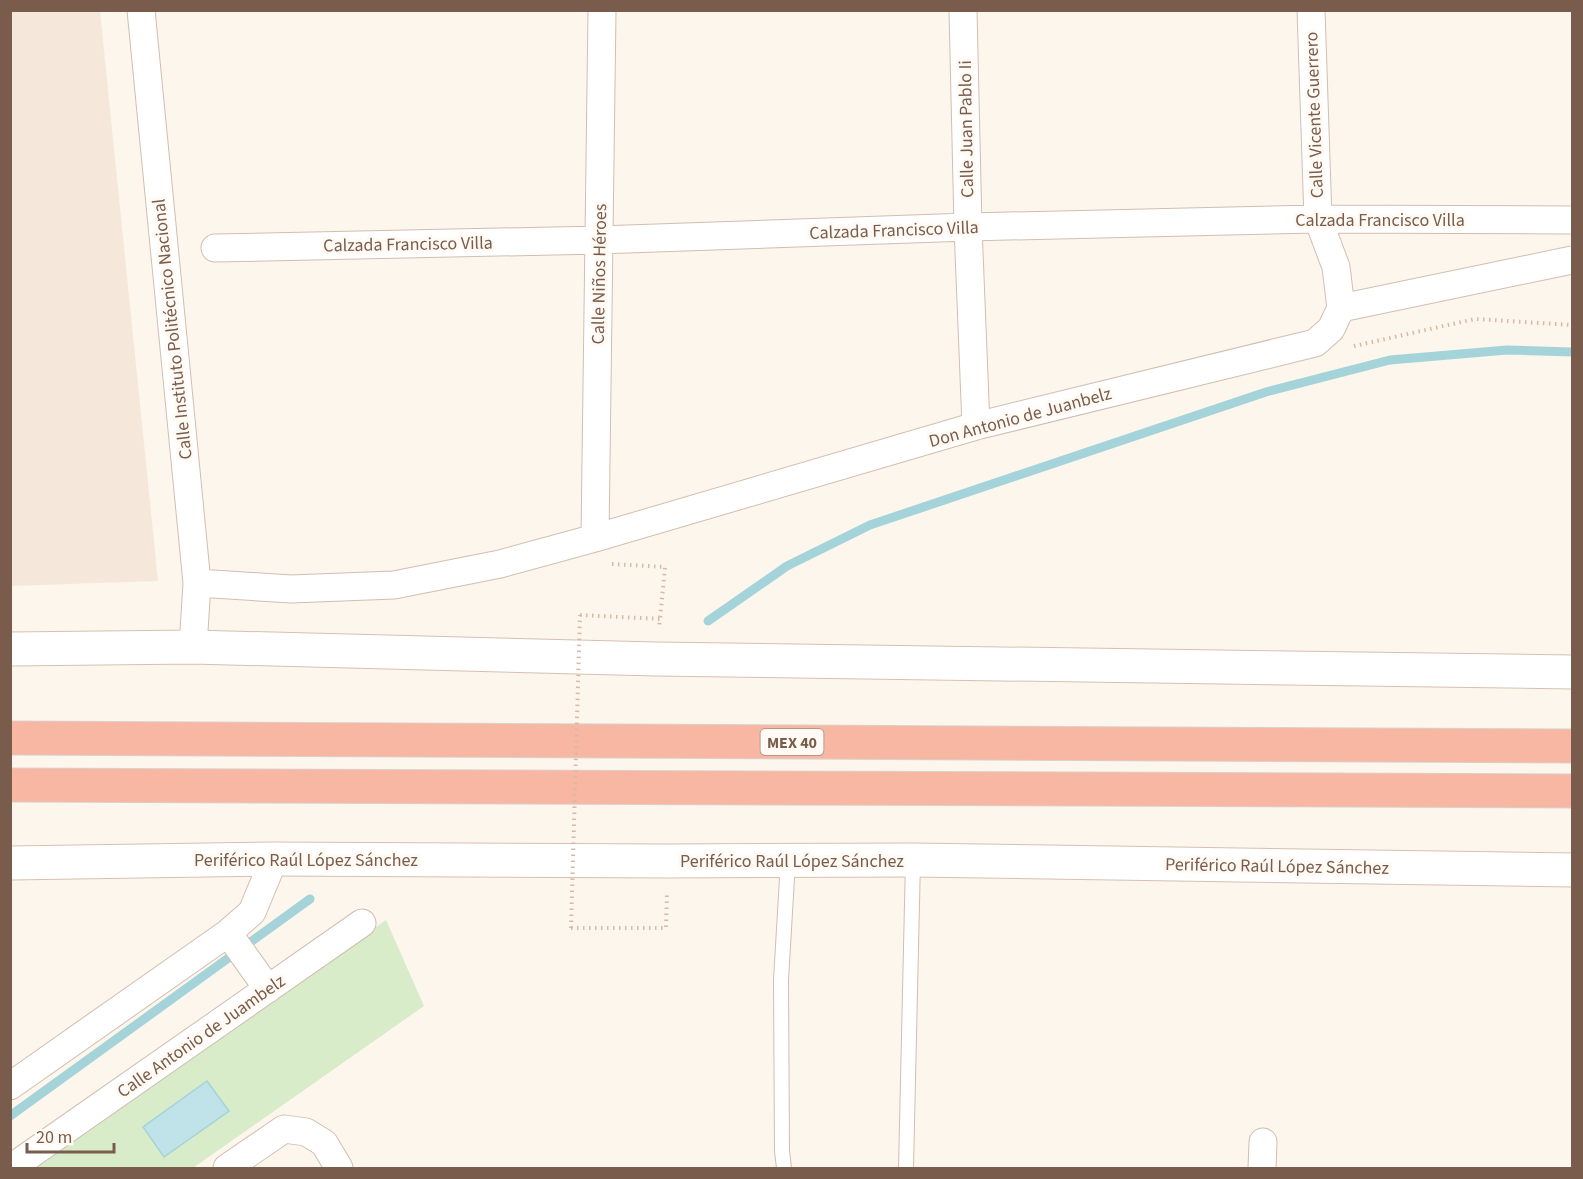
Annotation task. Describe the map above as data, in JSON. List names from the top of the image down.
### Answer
{
  "streets": {
    "highway": ["MEX 40"],
    "main road": ["Periférico Raúl López Sánchez"],
    "street": [
      "Calle Vicente Guerrero",
      "Calle Juan Pablo Ii",
      "Calzada Francisco Villa",
      "Calle Niños Héroes",
      "Calle Instituto Politécnico Nacional",
      "Don Antonio de Juanbelz",
      "Calle Antonio de Juambelz"
    ]
  },
  "crossings": [
    ["Calle Vicente Guerrero", "Calzada Francisco Villa"],
    ["Calle Juan Pablo Ii", "Calzada Francisco Villa"],
    ["Calle Juan Pablo Ii", "Don Antonio de Juanbelz"],
    ["Calzada Francisco Villa", "Calle Niños Héroes"],
    ["Calle Niños Héroes", "Don Antonio de Juanbelz"],
    ["Calle Instituto Politécnico Nacional", "Don Antonio de Juanbelz"]
  ],
  "scale_bar": "20 m"
}
